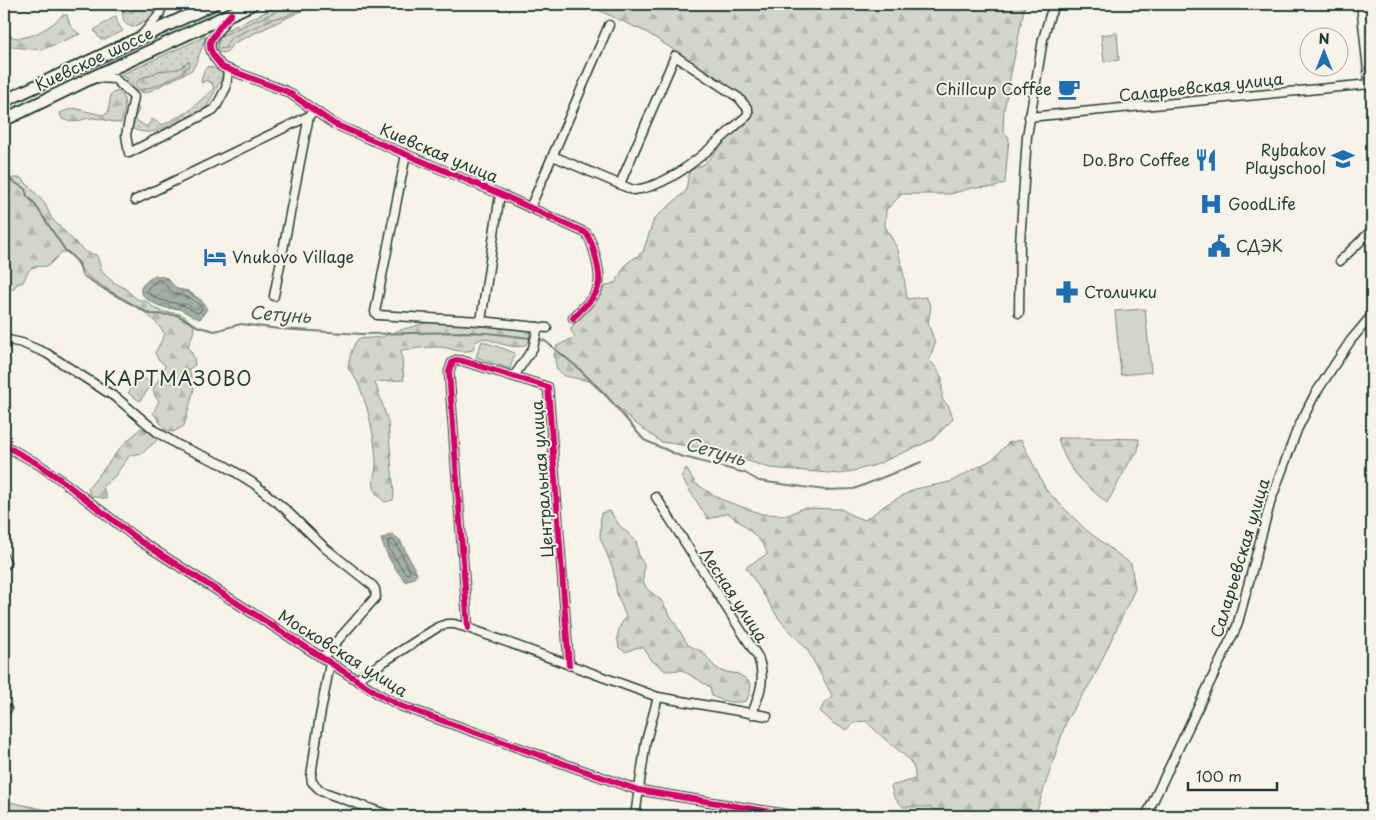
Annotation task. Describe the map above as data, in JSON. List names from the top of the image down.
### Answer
{
  "streets": {
    "highway": ["Киевское шоссе"],
    "street": [
      "Саларьевская улица",
      "Киевская улица",
      "Центральная улица",
      "Лесная улица",
      "Московская улица"
    ]
  },
  "crossings": [
    ["Киевское шоссе", "Киевская улица"]
  ],
  "districts": ["КАРТМАЗОВО"],
  "water": ["Сетунь"],
  "places": {
    "cafe": ["Chillcup Coffee"],
    "school or university": ["Rybakov Playschool"],
    "restaurant": ["Do.Bro Coffee"],
    "hospital": ["GoodLife"],
    "public building": ["СДЭК"],
    "hotel": ["Vnukovo Village"],
    "pharmacy": ["Столички"]
  },
  "scale_bar": "100 m",
  "north": "top"
}
